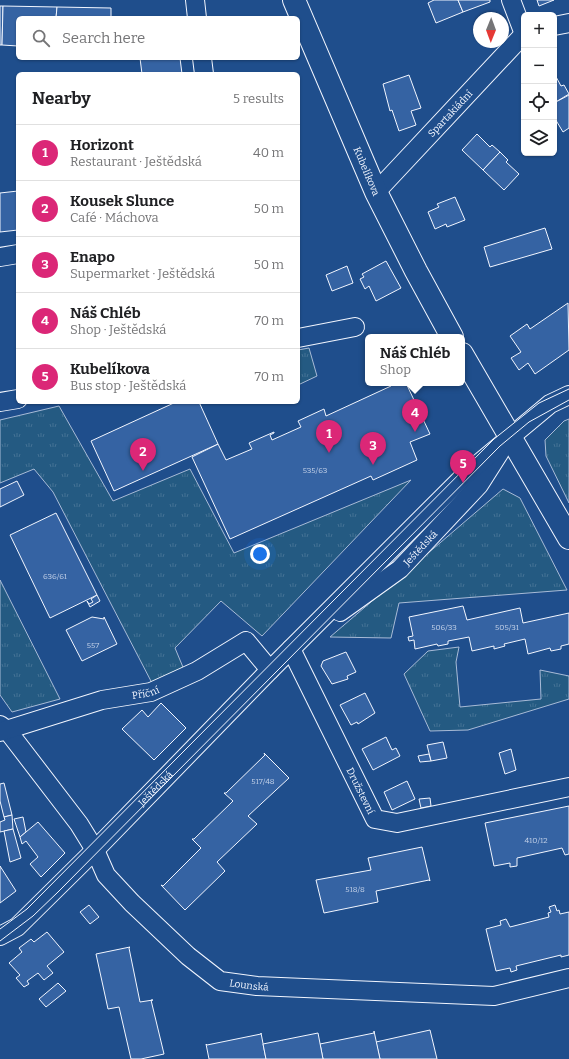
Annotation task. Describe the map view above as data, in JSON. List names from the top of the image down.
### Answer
{
  "streets": {
    "street": [
      "Spartakiádní",
      "Kubelíkova",
      "Ještědská",
      "Příční",
      "Družstevní",
      "Lounská"
    ]
  },
  "crossings": [
    ["Spartakiádní", "Kubelíkova"],
    ["Ještědská", "Příční"],
    ["Ještědská", "Družstevní"],
    ["Ještědská", "Lounská"],
    ["Příční", "Lounská"]
  ],
  "house_numbers": [
    "535/63",
    "636/61",
    "506/33",
    "505/31",
    "557",
    "517/48",
    "410/12",
    "518/8"
  ],
  "north": "bottom",
  "page": {
    "map_buttons": ["+", "−"],
    "search": "Search here",
    "heading": ["Nearby", "5 results"],
    "list": [
      {
        "mark": "1",
        "name": "Horizont",
        "note": "Restaurant · Ještědská",
        "value": "40 m"
      },
      {
        "mark": "2",
        "name": "Kousek Slunce",
        "note": "Café · Máchova",
        "value": "50 m"
      },
      {
        "mark": "3",
        "name": "Enapo",
        "note": "Supermarket · Ještědská",
        "value": "50 m"
      },
      {
        "mark": "4",
        "name": "Náš Chléb",
        "note": "Shop · Ještědská",
        "value": "70 m"
      },
      {
        "mark": "5",
        "name": "Kubelíkova",
        "note": "Bus stop · Ještědská",
        "value": "70 m"
      }
    ],
    "popup": ["Náš Chléb", "Shop"],
    "pins": [
      "4",
      "1",
      "3",
      "2",
      "5"
    ]
  }
}
